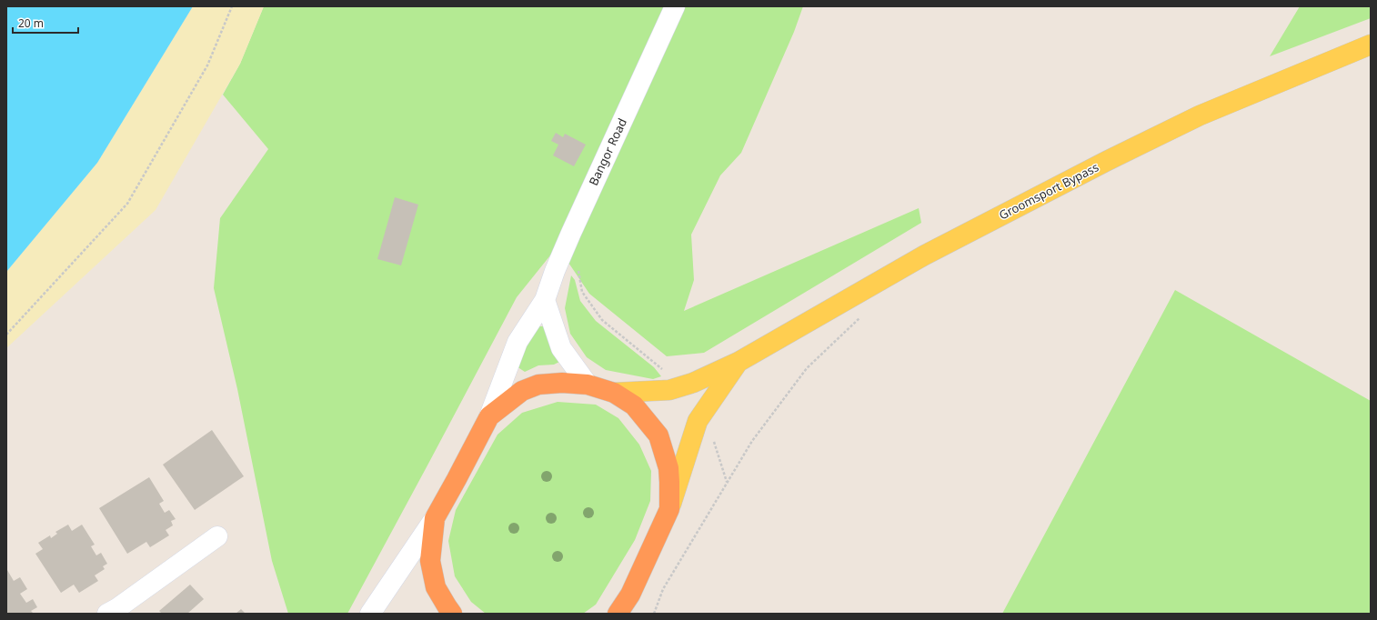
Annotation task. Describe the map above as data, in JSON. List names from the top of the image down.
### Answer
{
  "streets": {
    "main road": ["Bangor Road", "Groomsport Bypass"]
  },
  "scale_bar": "20 m"
}
